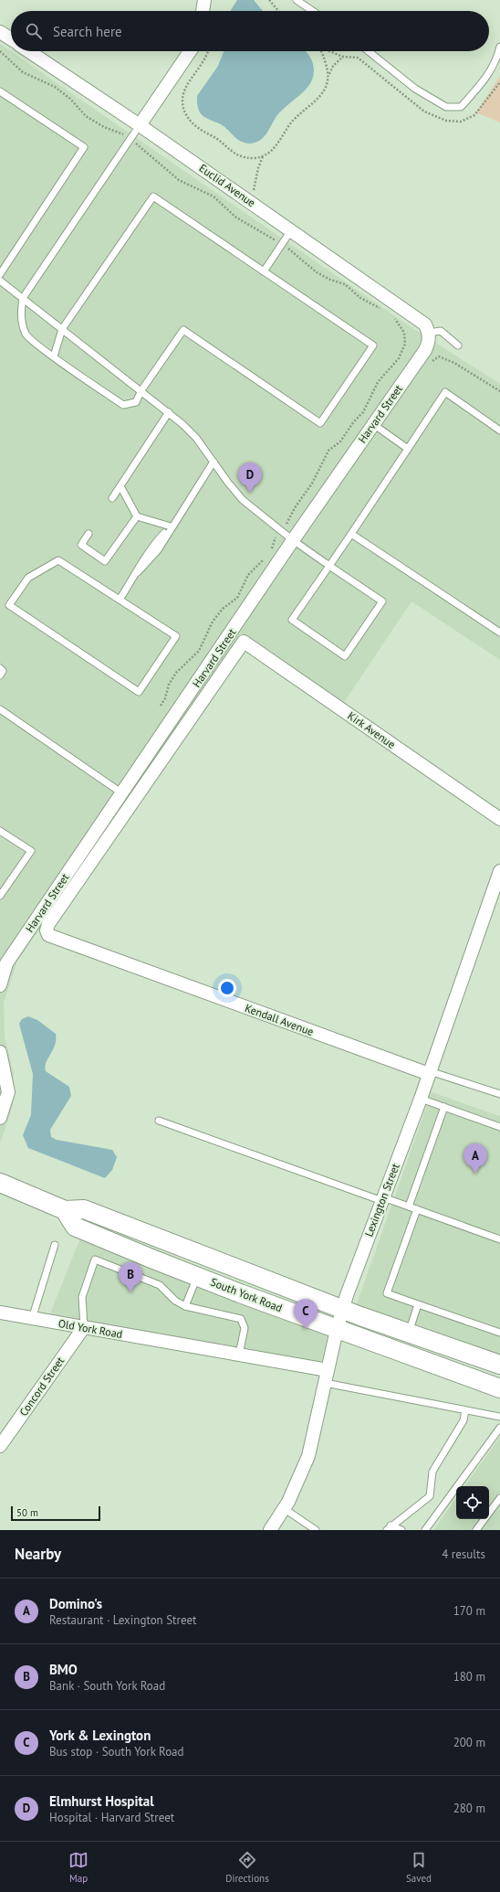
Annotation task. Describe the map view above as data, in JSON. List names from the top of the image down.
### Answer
{
  "streets": {
    "main road": ["South York Road"],
    "street": [
      "Euclid Avenue",
      "Harvard Street",
      "Kirk Avenue",
      "Kendall Avenue",
      "Lexington Street",
      "Old York Road",
      "Concord Street"
    ]
  },
  "crossings": [
    ["Euclid Avenue", "Harvard Street"],
    ["Harvard Street", "Kirk Avenue"],
    ["Harvard Street", "Kendall Avenue"],
    ["Kendall Avenue", "Lexington Street"],
    ["Lexington Street", "South York Road"],
    ["Old York Road", "Concord Street"]
  ],
  "scale_bar": "50 m",
  "page": {
    "search": "Search here",
    "pins": [
      "D",
      "A",
      "B",
      "C"
    ],
    "scale": "50 m",
    "heading": ["Nearby", "4 results"],
    "list": [
      {
        "mark": "A",
        "name": "Domino's",
        "note": "Restaurant · Lexington Street",
        "value": "170 m"
      },
      {
        "mark": "B",
        "name": "BMO",
        "note": "Bank · South York Road",
        "value": "180 m"
      },
      {
        "mark": "C",
        "name": "York & Lexington",
        "note": "Bus stop · South York Road",
        "value": "200 m"
      },
      {
        "mark": "D",
        "name": "Elmhurst Hospital",
        "note": "Hospital · Harvard Street",
        "value": "280 m"
      }
    ],
    "nav": ["Map", "Directions", "Saved"]
  }
}
